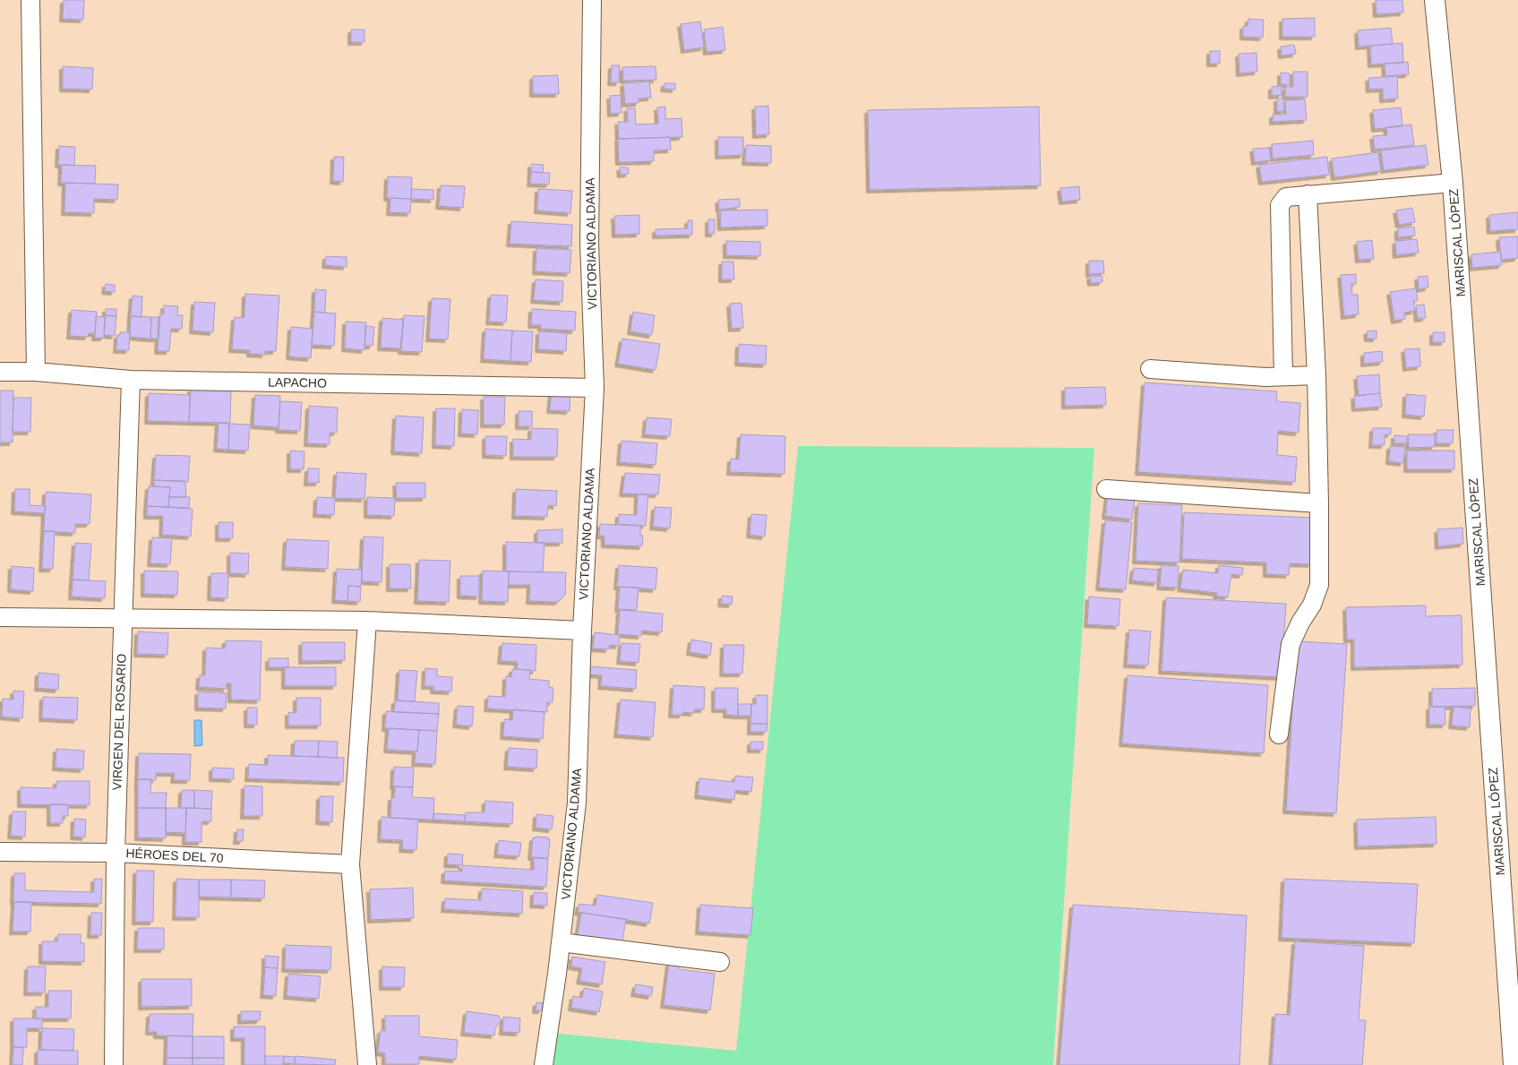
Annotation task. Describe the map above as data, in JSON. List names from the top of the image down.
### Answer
{
  "streets": {
    "street": [
      "MARISCAL LÓPEZ",
      "VICTORIANO ALDAMA",
      "LAPACHO",
      "VIRGEN DEL ROSARIO",
      "HÉROES DEL 70"
    ]
  },
  "crossings": [
    ["VICTORIANO ALDAMA", "LAPACHO"],
    ["LAPACHO", "VIRGEN DEL ROSARIO"],
    ["VIRGEN DEL ROSARIO", "HÉROES DEL 70"]
  ]
}
